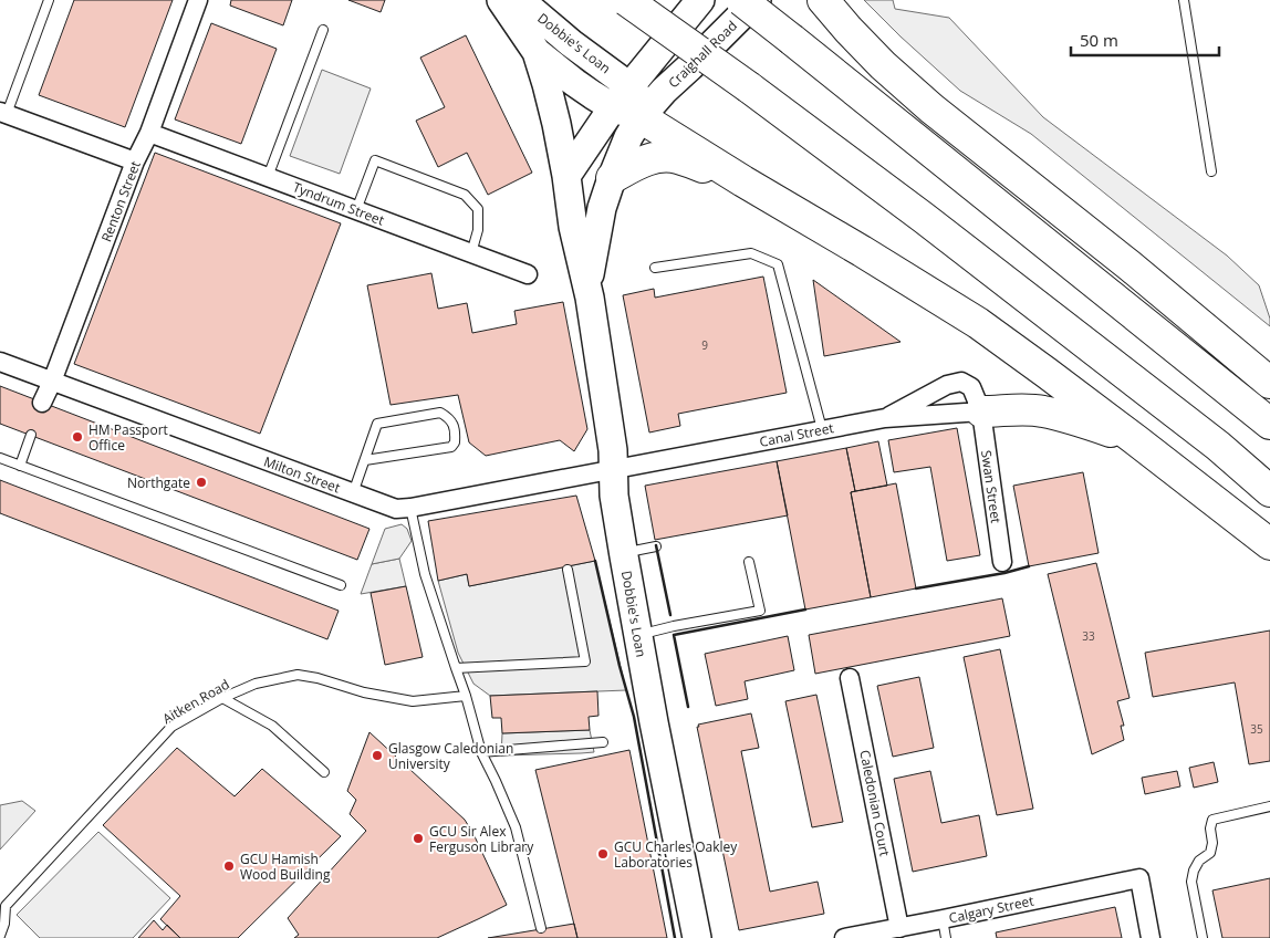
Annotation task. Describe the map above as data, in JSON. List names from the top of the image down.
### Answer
{
  "streets": {
    "main road": ["Dobbie's Loan", "Craighall Road"],
    "street": [
      "Renton Street",
      "Tyndrum Street",
      "Canal Street",
      "Milton Street",
      "Swan Street",
      "Caledonian Court",
      "Calgary Street"
    ],
    "lane": ["Aitken Road"]
  },
  "crossings": [
    ["Dobbie's Loan", "Craighall Road"],
    ["Dobbie's Loan", "Canal Street"],
    ["Dobbie's Loan", "Milton Street"],
    ["Renton Street", "Tyndrum Street"],
    ["Renton Street", "Milton Street"],
    ["Canal Street", "Milton Street"],
    ["Canal Street", "Swan Street"],
    ["Caledonian Court", "Calgary Street"]
  ],
  "places": [
    "HM Passport Office",
    "Northgate",
    "Glasgow Caledonian University",
    "GCU Sir Alex Ferguson Library",
    "GCU Charles Oakley Laboratories",
    "GCU Hamish Wood Building"
  ],
  "house_numbers": ["9", "33", "35"],
  "scale_bar": "50 m"
}
